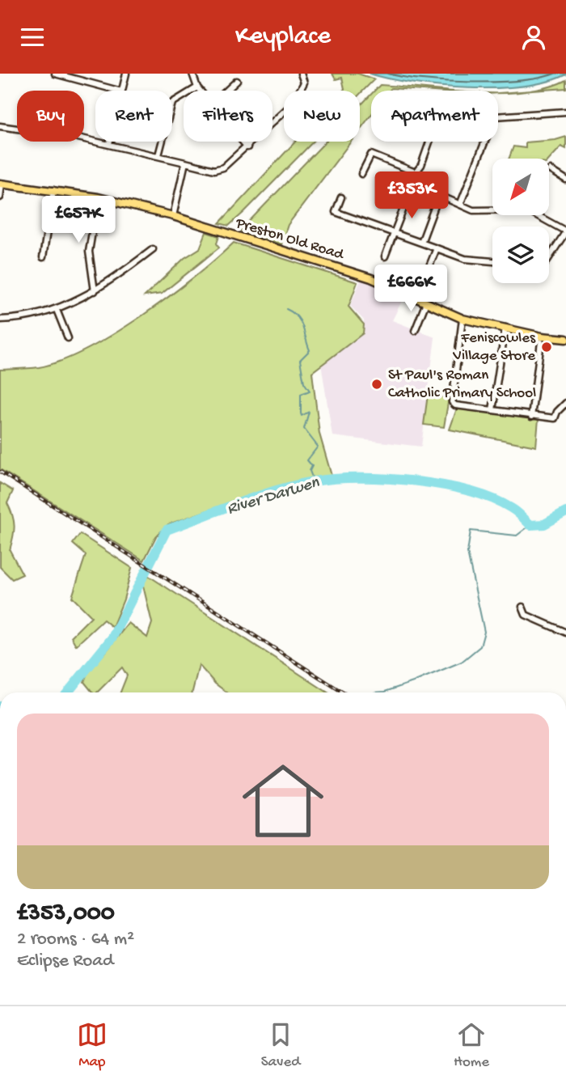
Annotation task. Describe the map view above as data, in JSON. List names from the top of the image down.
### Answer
{
  "streets": {
    "main road": ["Preston Old Road"]
  },
  "water": ["River Darwen"],
  "places": ["Feniscowles Village Store", "St Paul's Roman Catholic Primary School"],
  "north": "bottom left",
  "page": {
    "header": "Keyplace",
    "chip": [
      "Buy",
      "Rent",
      "Filters",
      "New",
      "Apartment"
    ],
    "price": ["£353K", "£657K", "£666K"],
    "list": [
      {
        "name": "£353,000",
        "note": "2 rooms · 64 m² · Eclipse Road"
      }
    ],
    "tabs": ["Map", "Saved", "Home"]
  }
}
